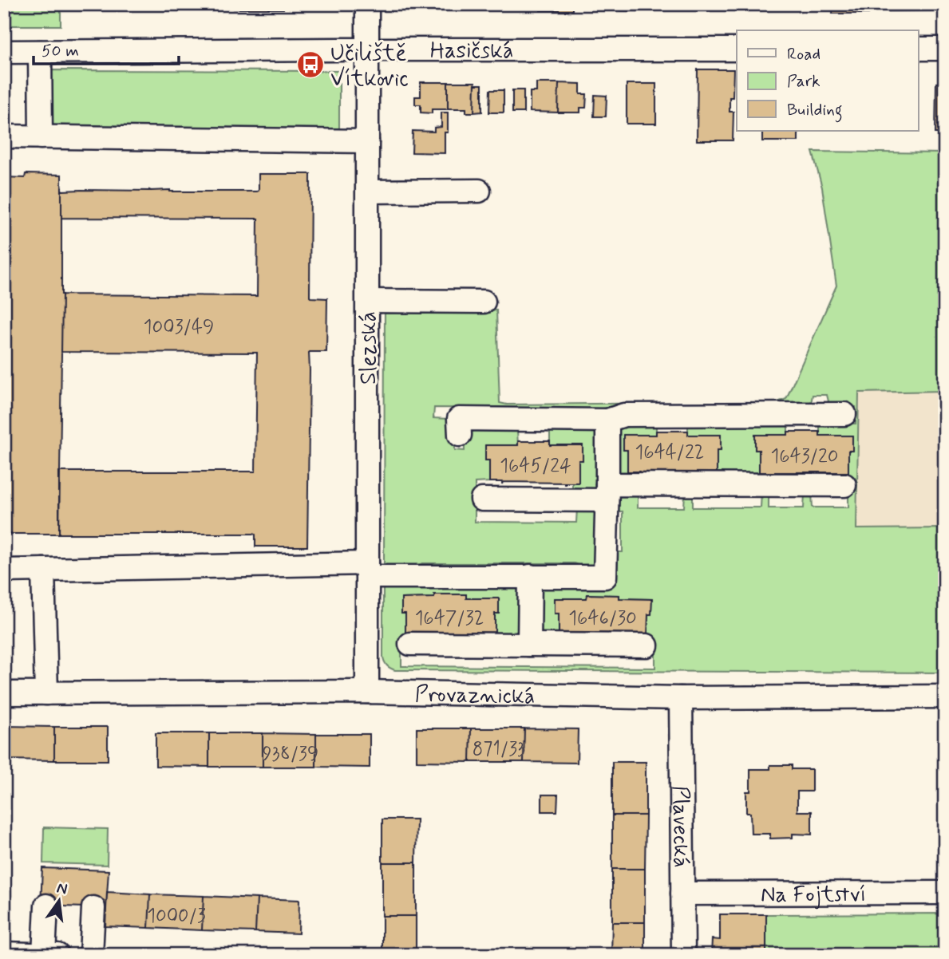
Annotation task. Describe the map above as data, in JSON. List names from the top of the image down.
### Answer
{
  "streets": {
    "street": [
      "Hasičská",
      "Slezská",
      "Provaznická",
      "Plavecká",
      "Na Fojtství"
    ]
  },
  "crossings": [
    ["Hasičská", "Slezská"],
    ["Slezská", "Provaznická"],
    ["Provaznická", "Plavecká"],
    ["Plavecká", "Na Fojtství"]
  ],
  "places": {
    "bus stop": ["Učiliště Vítkovic"]
  },
  "house_numbers": [
    "1003/49",
    "1644/22",
    "1643/20",
    "1645/24",
    "1647/32",
    "1646/30",
    "871/33",
    "938/39",
    "1000/3"
  ],
  "legend": ["Road", "Park", "Building"],
  "scale_bar": "50 m",
  "north": "top"
}
